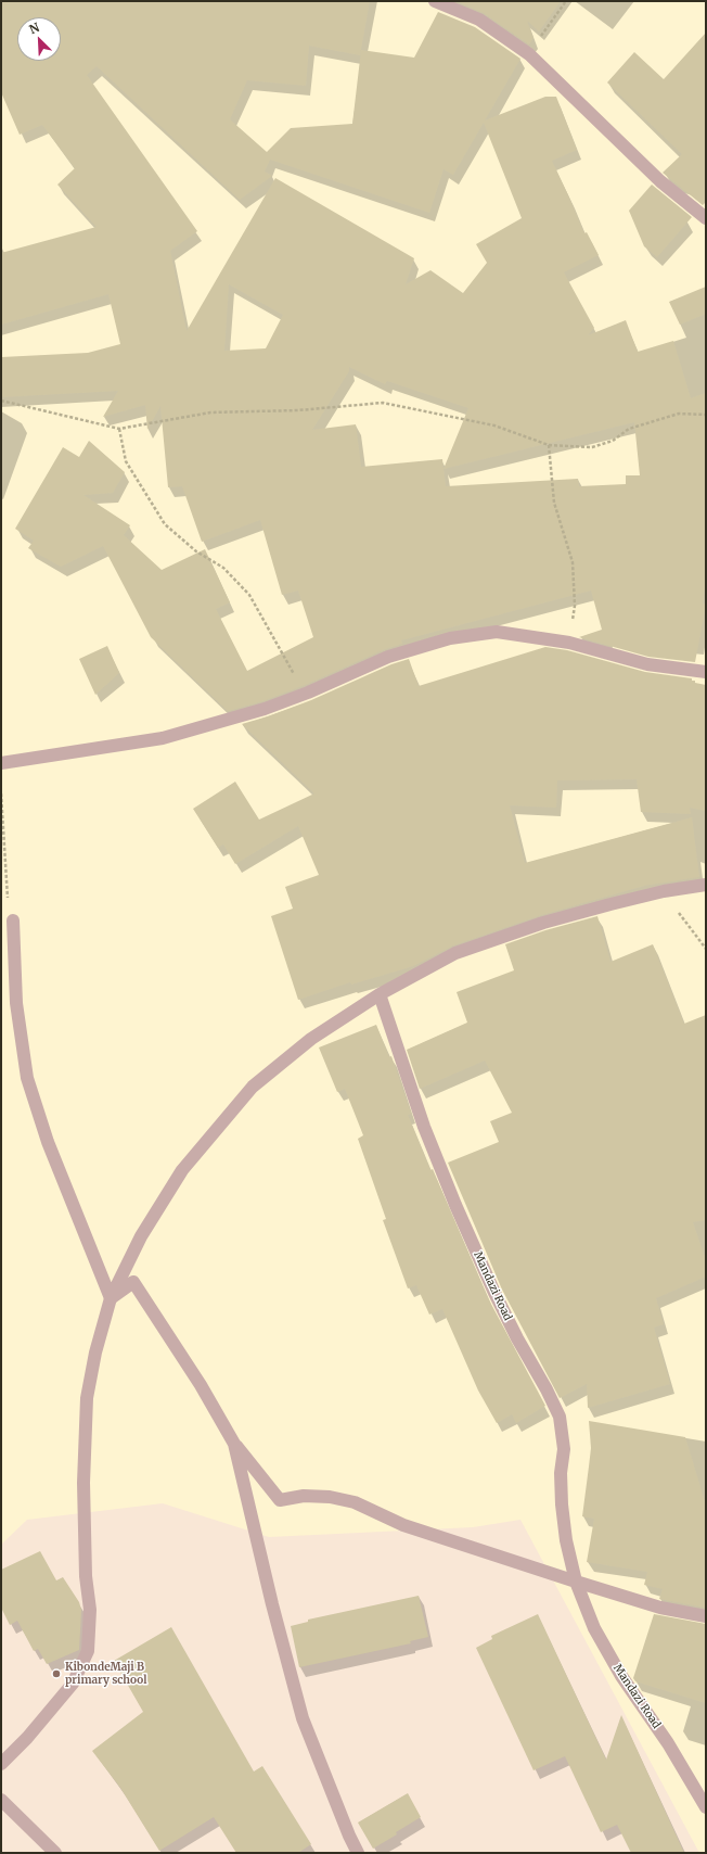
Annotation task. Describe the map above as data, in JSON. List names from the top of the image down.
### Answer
{
  "streets": {
    "street": ["Mandazi Road"]
  },
  "places": ["KibondeMaji B primary school"],
  "north": "top left"
}
